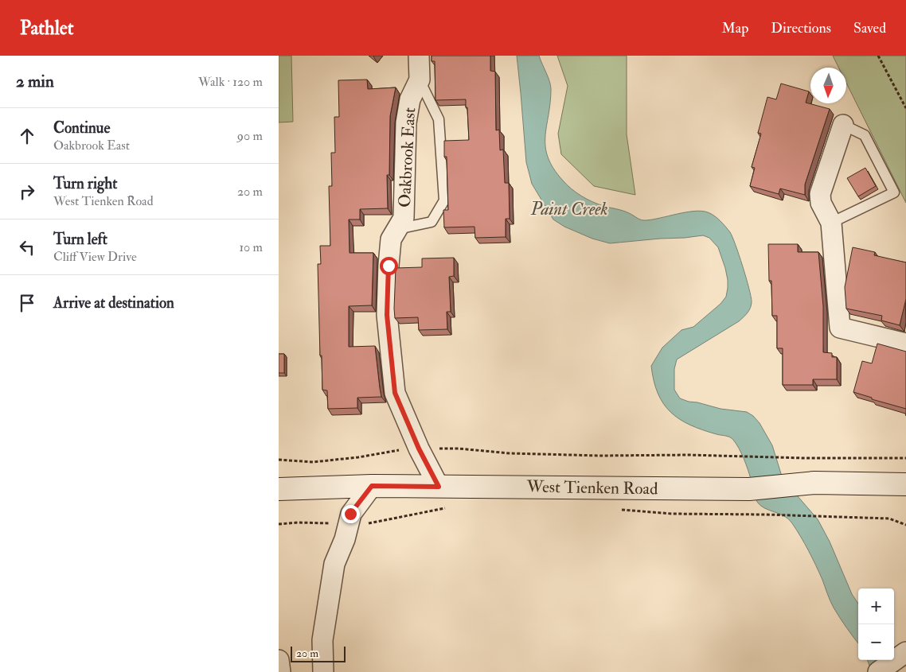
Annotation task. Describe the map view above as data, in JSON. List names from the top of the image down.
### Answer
{
  "streets": {
    "main road": ["West Tienken Road"],
    "street": ["Oakbrook East"]
  },
  "crossings": [
    ["Oakbrook East", "West Tienken Road"]
  ],
  "water": ["Paint Creek"],
  "scale_bar": "20 m",
  "north": "bottom",
  "page": {
    "header": "Pathlet",
    "nav": ["Map", "Directions", "Saved"],
    "heading": ["2 min", "Walk · 120 m"],
    "list": [
      ["Continue", "Oakbrook East", "90 m"],
      ["Turn right", "West Tienken Road", "20 m"],
      ["Turn left", "Cliff View Drive", "10 m"],
      "Arrive at destination"
    ],
    "map_buttons": ["+", "−"],
    "scale": "20 m"
  }
}
